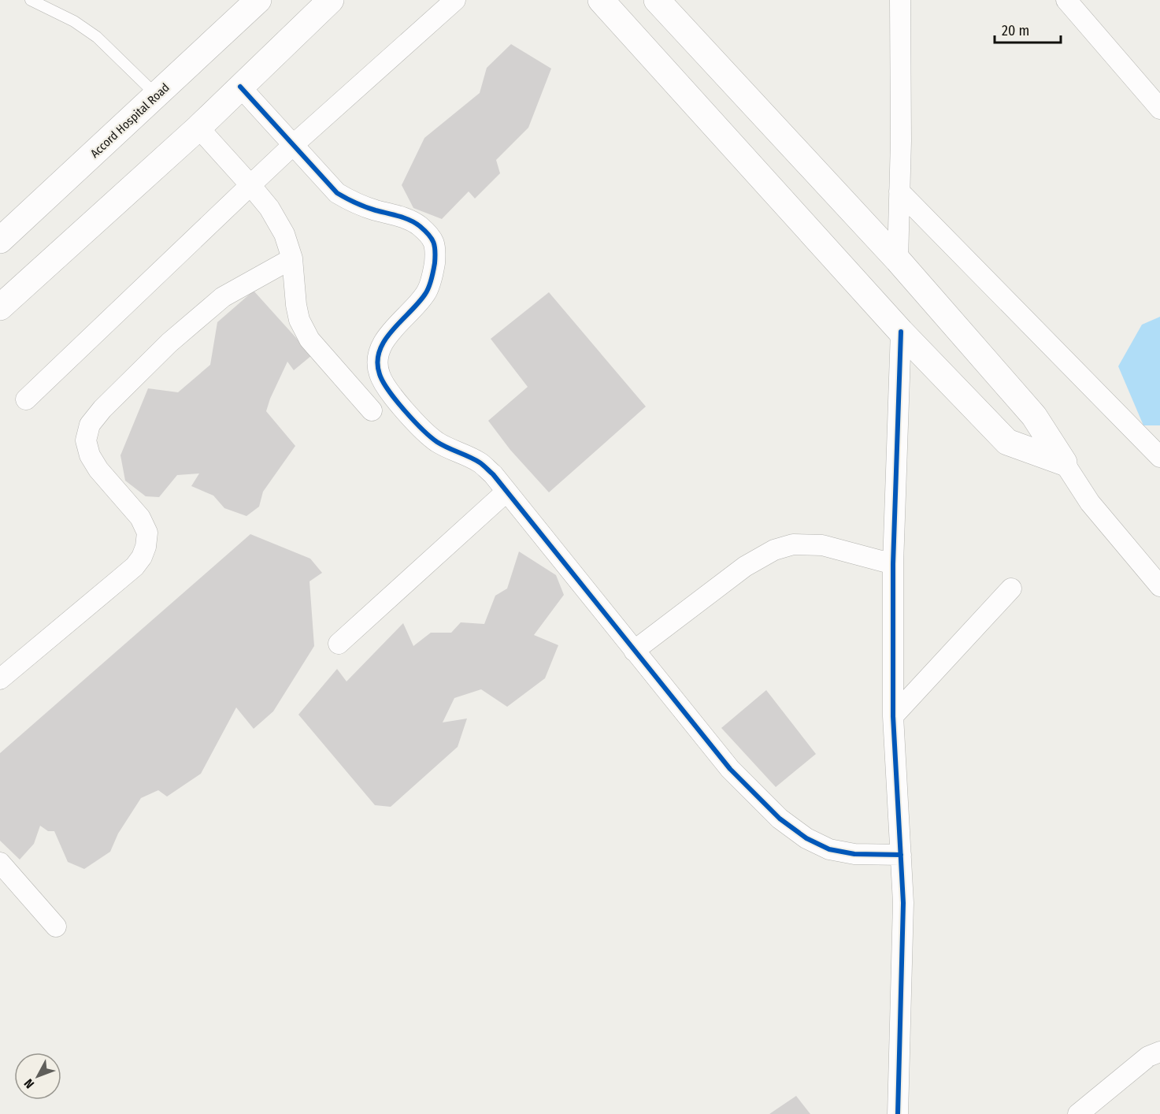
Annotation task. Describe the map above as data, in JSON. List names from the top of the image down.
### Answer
{
  "streets": {
    "street": ["Accord Hospital Road"]
  },
  "scale_bar": "20 m",
  "north": "bottom left"
}
